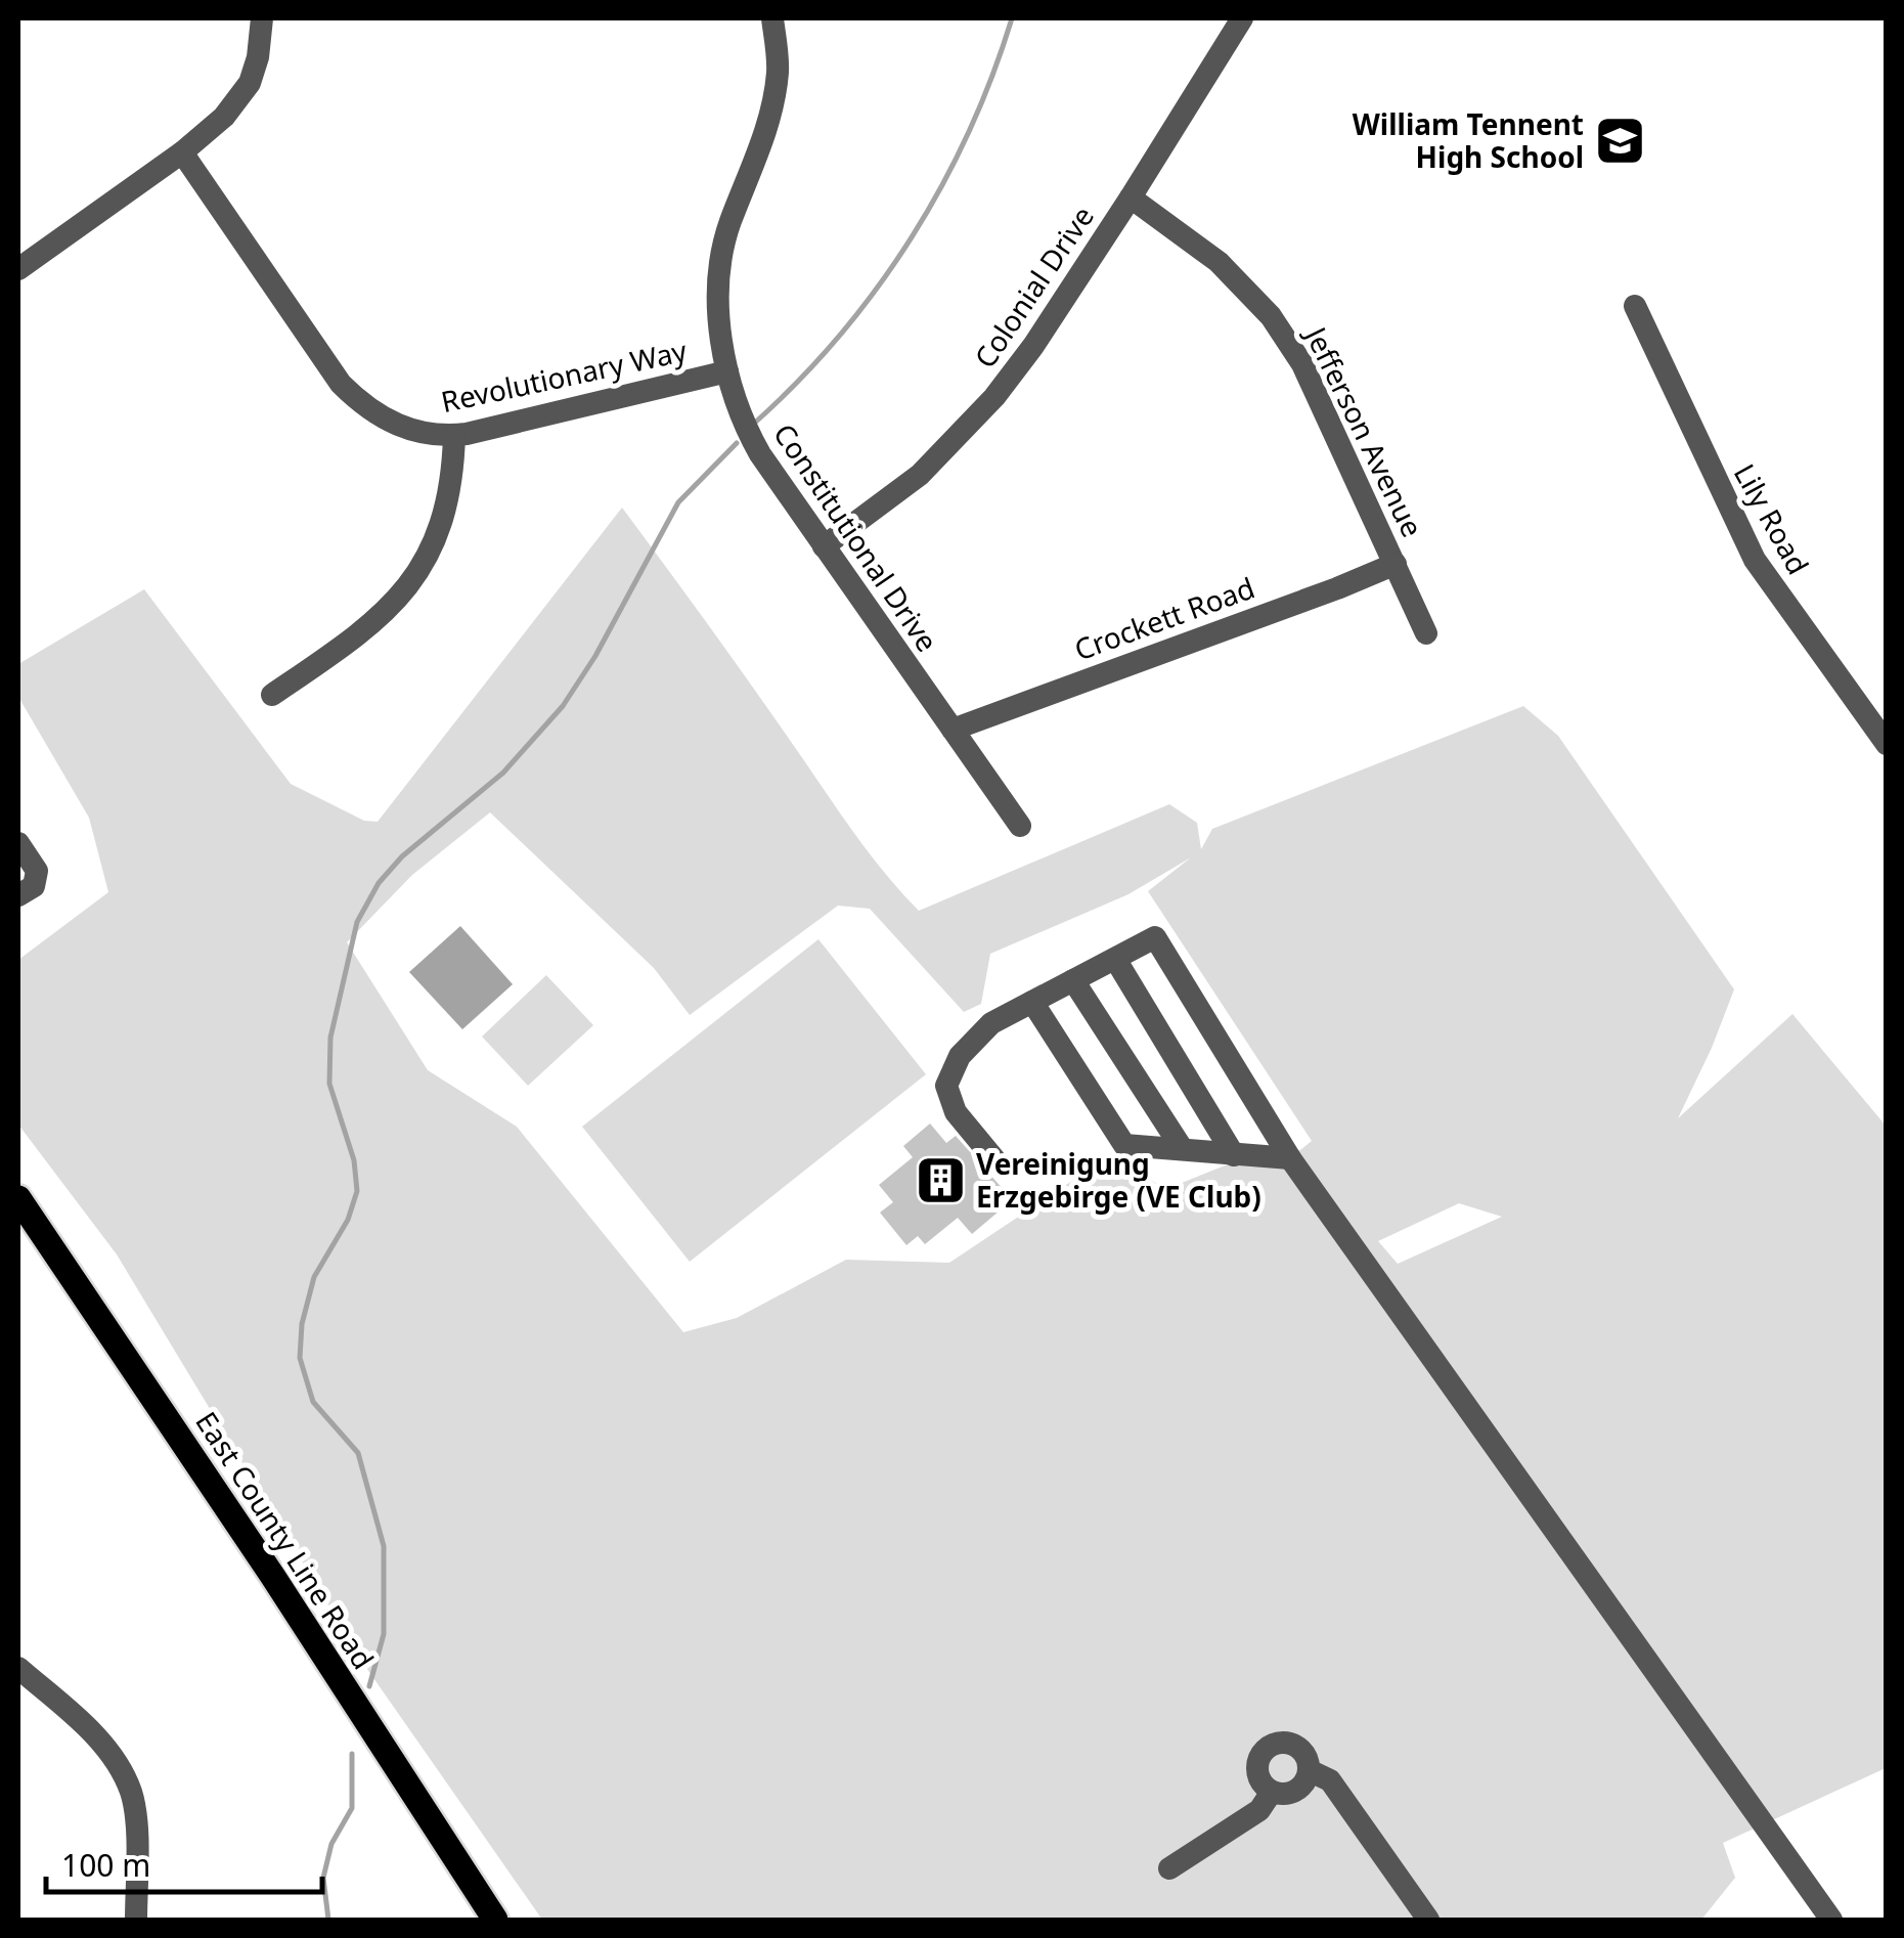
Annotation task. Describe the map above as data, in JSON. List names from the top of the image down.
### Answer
{
  "streets": {
    "main road": ["East County Line Road"],
    "street": [
      "Colonial Drive",
      "Revolutionary Way",
      "Jefferson Avenue",
      "Lily Road",
      "Constitutional Drive",
      "Crockett Road"
    ]
  },
  "crossings": [
    ["Colonial Drive", "Jefferson Avenue"],
    ["Colonial Drive", "Constitutional Drive"],
    ["Revolutionary Way", "Constitutional Drive"],
    ["Jefferson Avenue", "Crockett Road"],
    ["Constitutional Drive", "Crockett Road"]
  ],
  "places": {
    "school or university": ["William Tennent High School"],
    "building": ["Vereinigung Erzgebirge (VE Club)"]
  },
  "scale_bar": "100 m"
}
